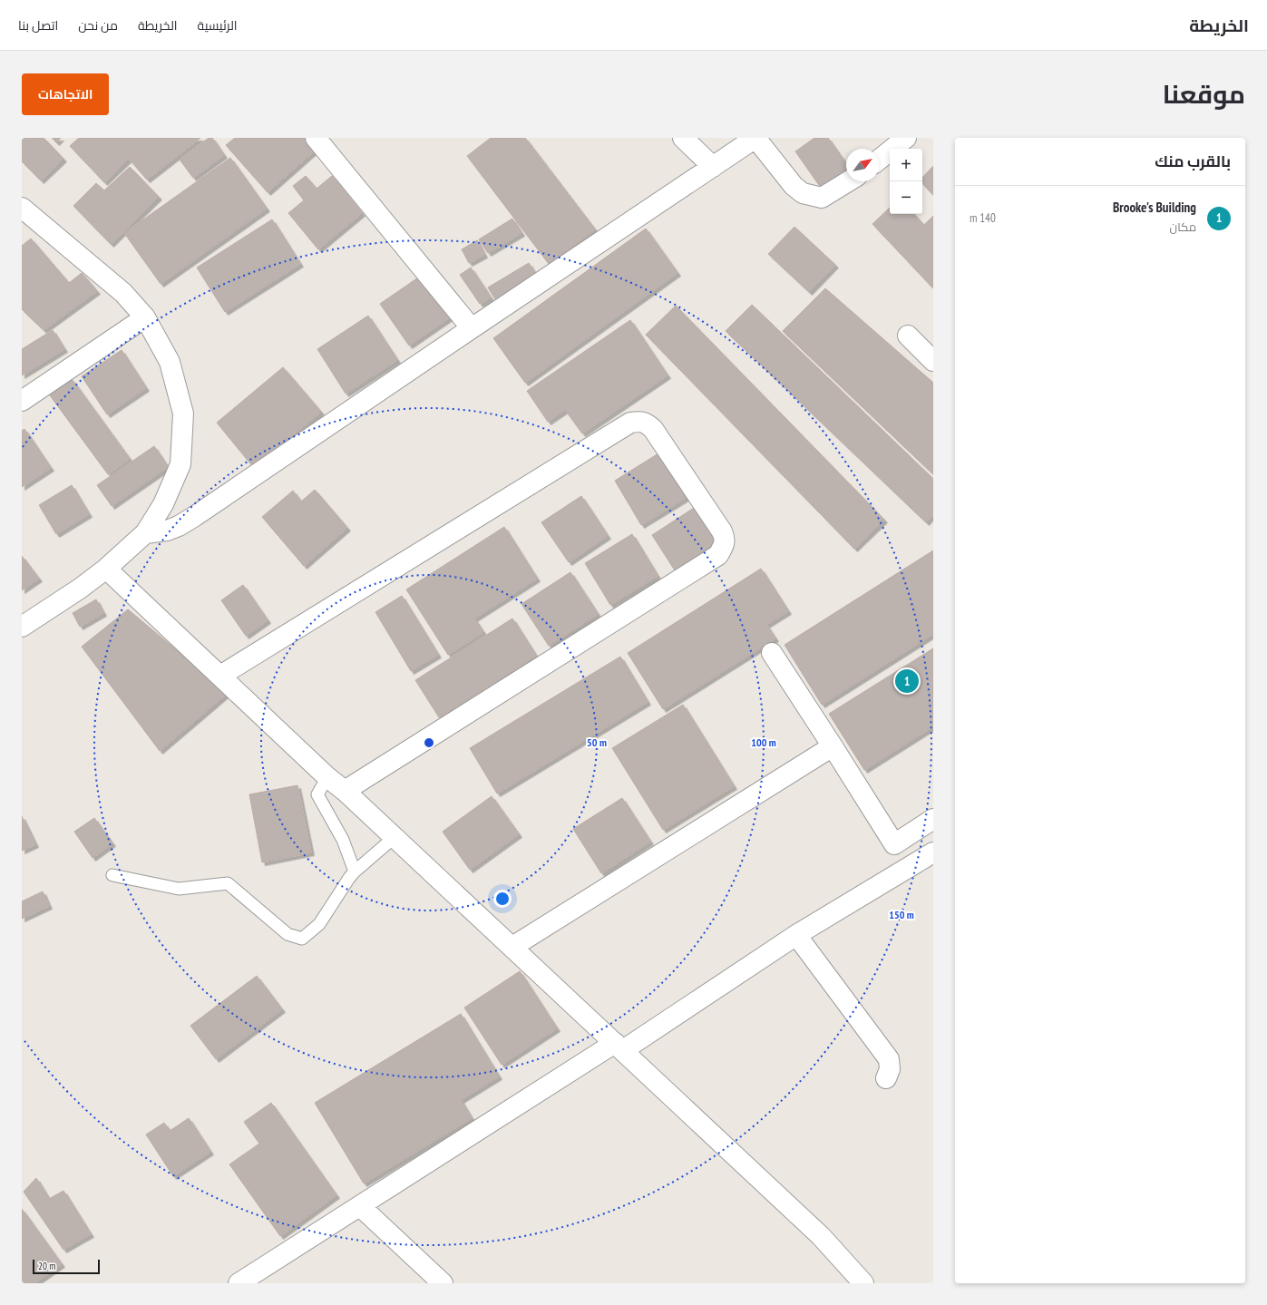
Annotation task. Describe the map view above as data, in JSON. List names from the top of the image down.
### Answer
{
  "scale_bar": "20 m",
  "north": "top right",
  "page": {
    "header": "الخريطة",
    "nav": [
      "الرئيسية",
      "الخريطة",
      "من نحن",
      "اتصل بنا"
    ],
    "title": "موقعنا",
    "buttons": "الاتجاهات",
    "heading": "بالقرب منك",
    "map_buttons": ["+", "−"],
    "list": [
      {
        "mark": "1",
        "name": "Brooke's Building",
        "note": "مكان",
        "value": "140 m"
      }
    ],
    "pins": "1",
    "scale": "20 m"
  },
  "rings": ["50 m", "100 m", "150 m"]
}
